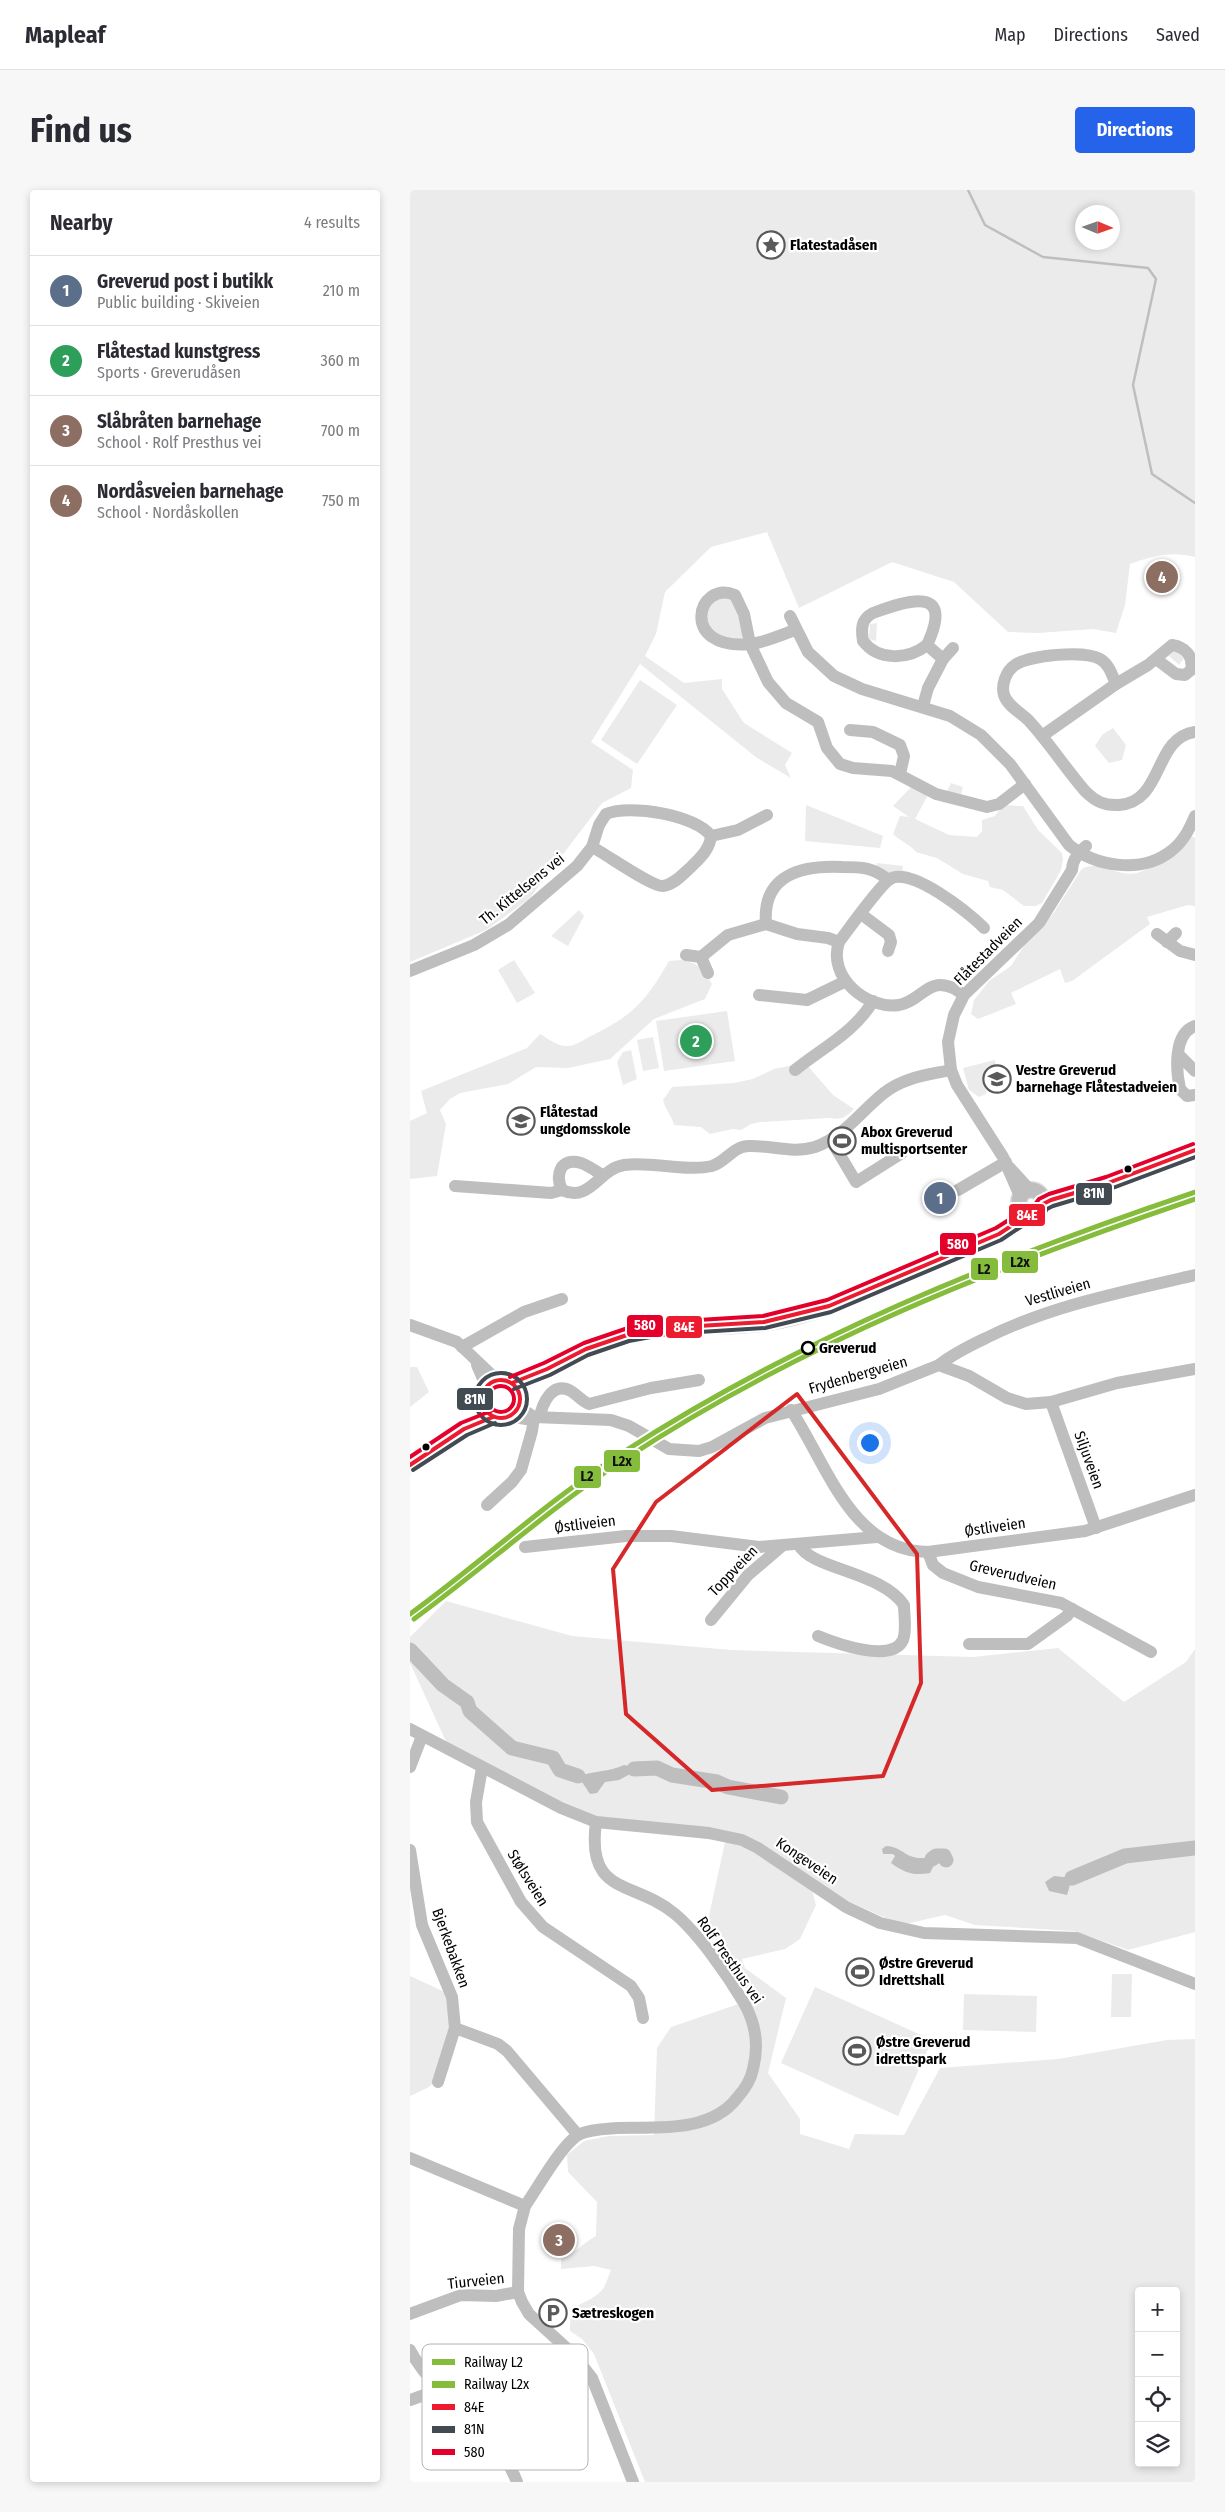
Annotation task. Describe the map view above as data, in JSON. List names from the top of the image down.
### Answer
{
  "streets": {
    "street": [
      "Th. Kittelsens vei",
      "Flåtestadveien",
      "Vestliveien",
      "Frydenbergveien",
      "Siljuveien",
      "Østliveien",
      "Toppveien",
      "Greverudveien",
      "Kongeveien",
      "Stølsveien",
      "Bjerkebakken",
      "Rolf Presthus vei",
      "Tiurveien"
    ]
  },
  "crossings": [
    ["Vestliveien", "Frydenbergveien"],
    ["Siljuveien", "Østliveien"],
    ["Østliveien", "Toppveien"],
    ["Østliveien", "Greverudveien"],
    ["Kongeveien", "Stølsveien"],
    ["Kongeveien", "Rolf Presthus vei"]
  ],
  "places": {
    "place": ["Flatestadåsen"],
    "school or university": ["Vestre Greverud barnehage Flåtestadveien", "Flåtestad ungdomsskole"],
    "sports": ["Abox Greverud multisportsenter", "Østre Greverud Idrettshall", "Østre Greverud idrettspark"],
    "other": ["Greverud"],
    "parking": ["Sætreskogen"]
  },
  "lines": [
    "transit line 580",
    "transit line 84E",
    "transit line 81N",
    "rail line L2",
    "rail line L2x"
  ],
  "legend": [
    "Railway L2",
    "Railway L2x",
    "84E",
    "81N",
    "580"
  ],
  "north": "right",
  "page": {
    "header": "Mapleaf",
    "nav": ["Map", "Directions", "Saved"],
    "buttons": "Directions",
    "title": "Find us",
    "heading": ["Nearby", "4 results"],
    "list": [
      {
        "mark": "1",
        "name": "Greverud post i butikk",
        "note": "Public building · Skiveien",
        "value": "210 m"
      },
      {
        "mark": "2",
        "name": "Flåtestad kunstgress",
        "note": "Sports · Greverudåsen",
        "value": "360 m"
      },
      {
        "mark": "3",
        "name": "Slåbråten barnehage",
        "note": "School · Rolf Presthus vei",
        "value": "700 m"
      },
      {
        "mark": "4",
        "name": "Nordåsveien barnehage",
        "note": "School · Nordåskollen",
        "value": "750 m"
      }
    ],
    "pins": [
      "4",
      "2",
      "1",
      "3"
    ],
    "map_buttons": ["+", "−"]
  }
}
